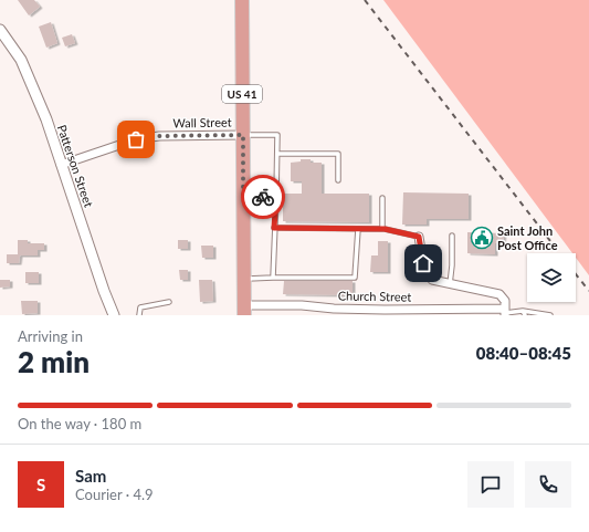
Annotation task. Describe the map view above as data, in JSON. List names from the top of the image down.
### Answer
{
  "streets": {
    "highway": ["US 41"],
    "street": ["Wall Street", "Patterson Street", "Church Street"]
  },
  "crossings": [
    ["US 41", "Wall Street"],
    ["US 41", "Church Street"],
    ["Wall Street", "Patterson Street"]
  ],
  "places": {
    "public building": ["Saint John Post Office"]
  },
  "page": {
    "heading": ["2 min", "Arriving in", "08:40–08:45"],
    "panel": ["Sam", "Courier · 4.9"],
    "bar": "On the way · 180 m",
    "round": "S"
  }
}
